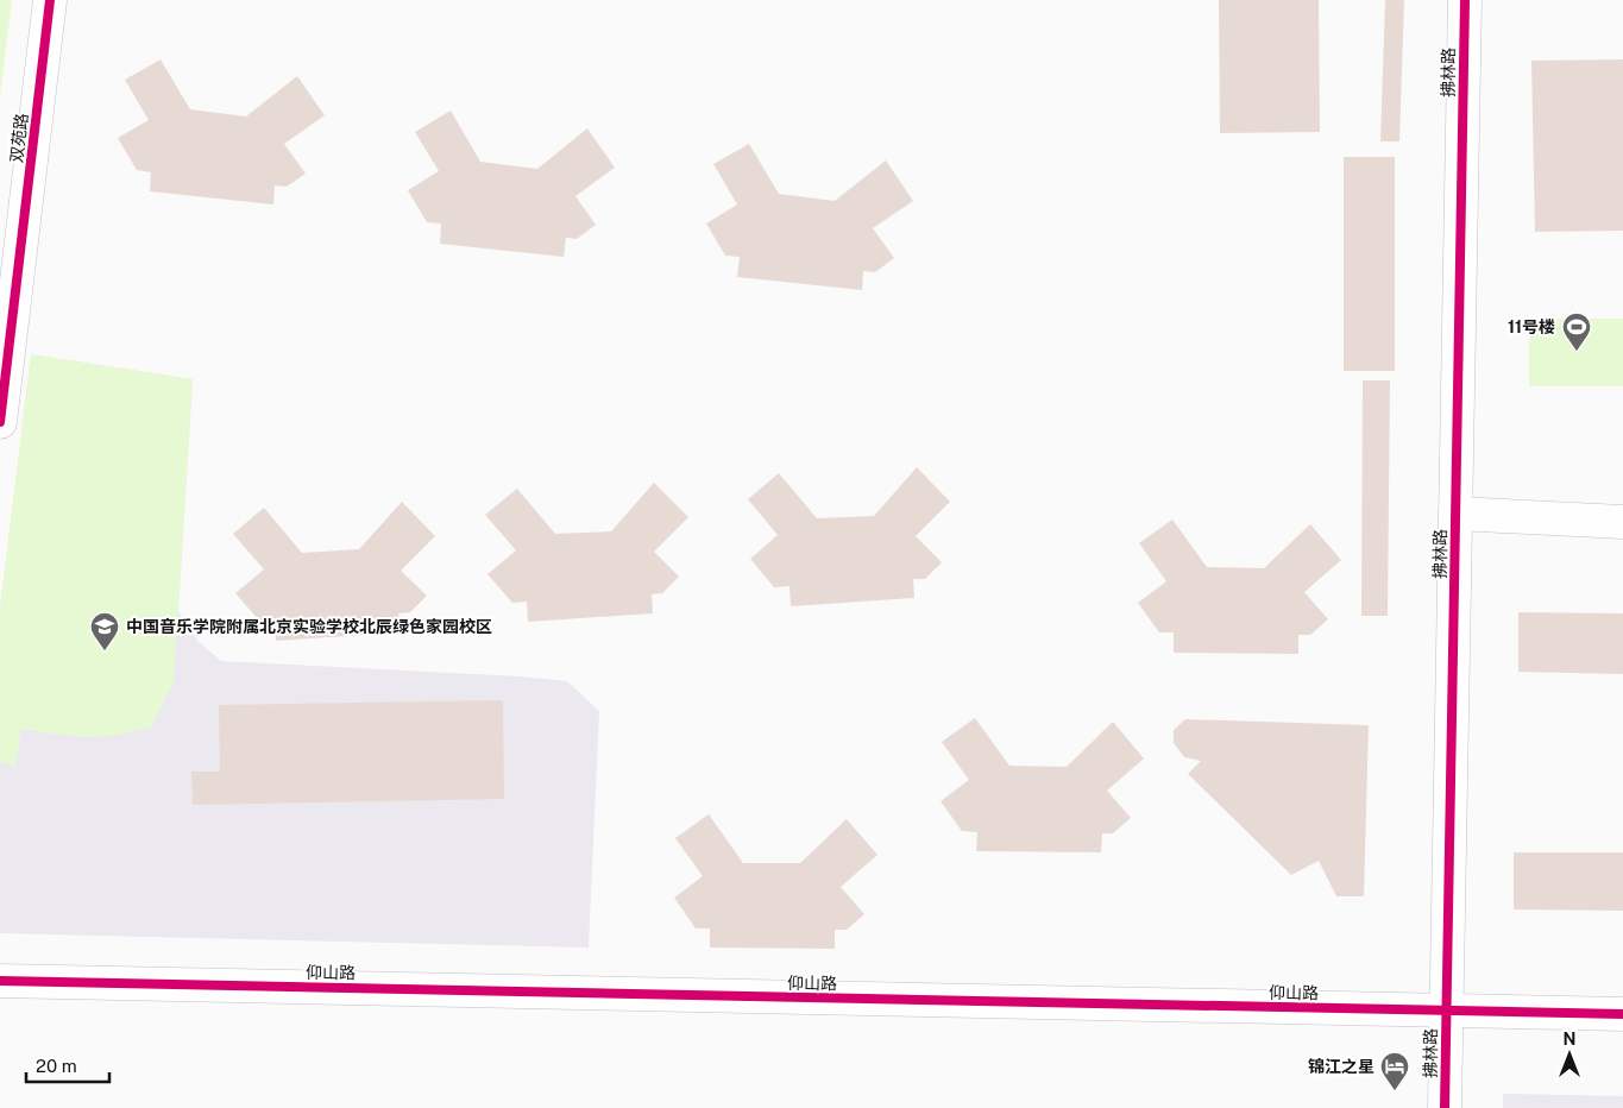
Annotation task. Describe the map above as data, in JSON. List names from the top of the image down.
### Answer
{
  "streets": {
    "street": ["拂林路", "双苑路", "仰山路"]
  },
  "crossings": [
    ["拂林路", "仰山路"]
  ],
  "places": {
    "sports": ["11号楼"],
    "school or university": ["中国音乐学院附属北京实验学校北辰绿色家园校区"],
    "hotel": ["锦江之星"]
  },
  "scale_bar": "20 m",
  "north": "top"
}
